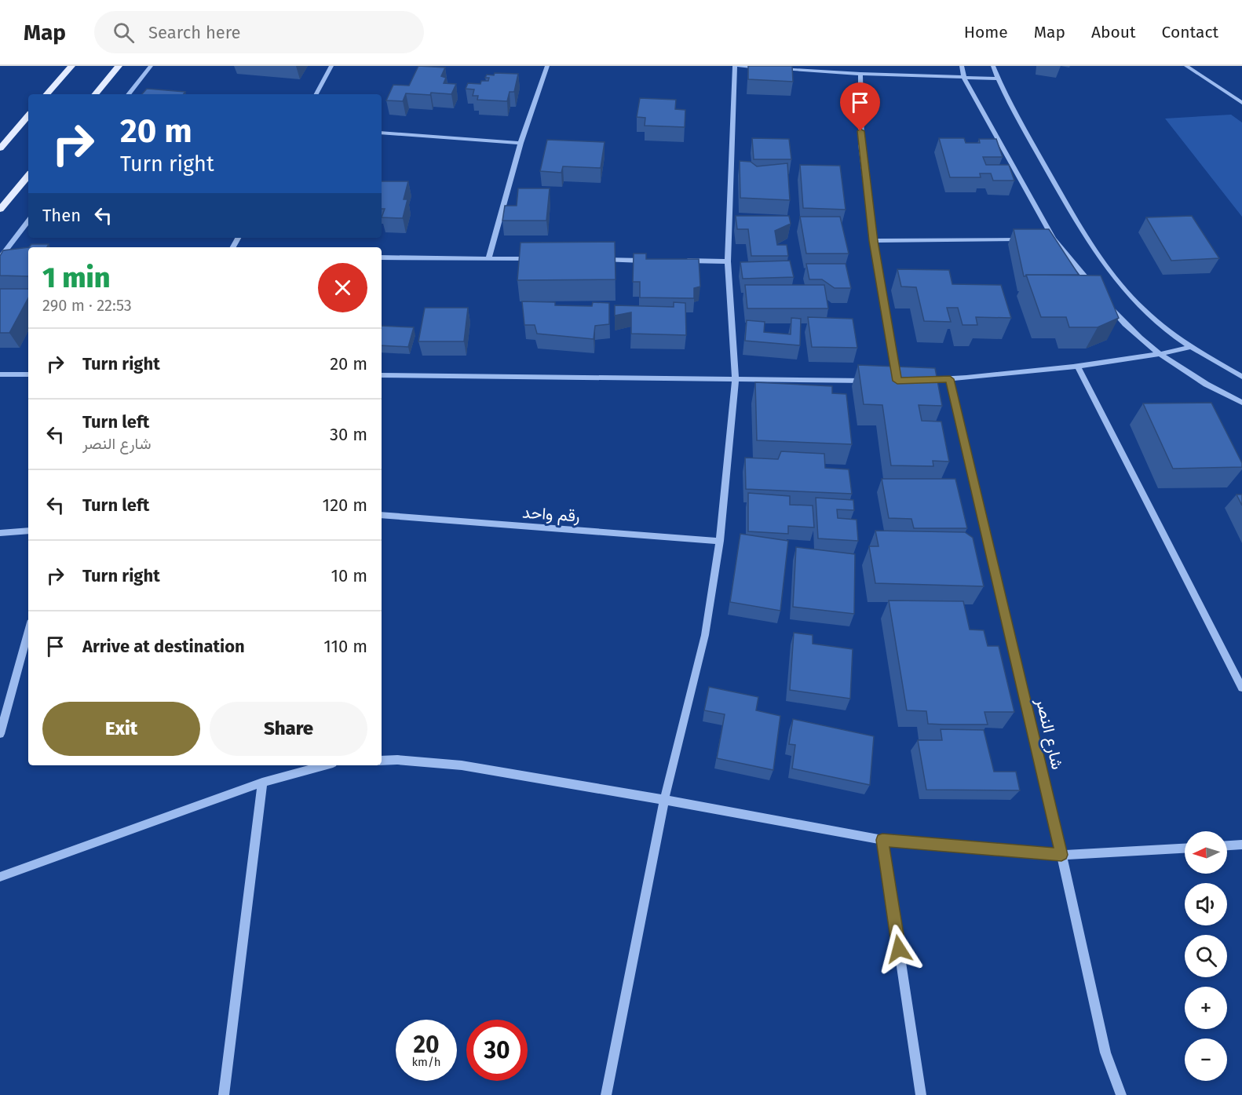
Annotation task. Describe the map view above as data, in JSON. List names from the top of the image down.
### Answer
{
  "streets": {
    "street": ["رقم واحد", "شارع النصر"]
  },
  "north": "left",
  "page": {
    "header": "Map",
    "search": "Search here",
    "nav": [
      "Home",
      "Map",
      "About",
      "Contact"
    ],
    "turn": ["20 m", "Turn right"],
    "then": "Then",
    "heading": ["1 min", "290 m · 22:53"],
    "list": [
      {
        "name": "Turn right",
        "value": "20 m"
      },
      {
        "name": "Turn left",
        "note": "شارع النصر",
        "value": "30 m"
      },
      {
        "name": "Turn left",
        "value": "120 m"
      },
      {
        "name": "Turn right",
        "value": "10 m"
      },
      {
        "name": "Arrive at destination",
        "value": "110 m"
      }
    ],
    "buttons": ["Exit", "Share"],
    "map_buttons": ["+", "−"],
    "speed": "20 km/h",
    "limit": "30"
  }
}
